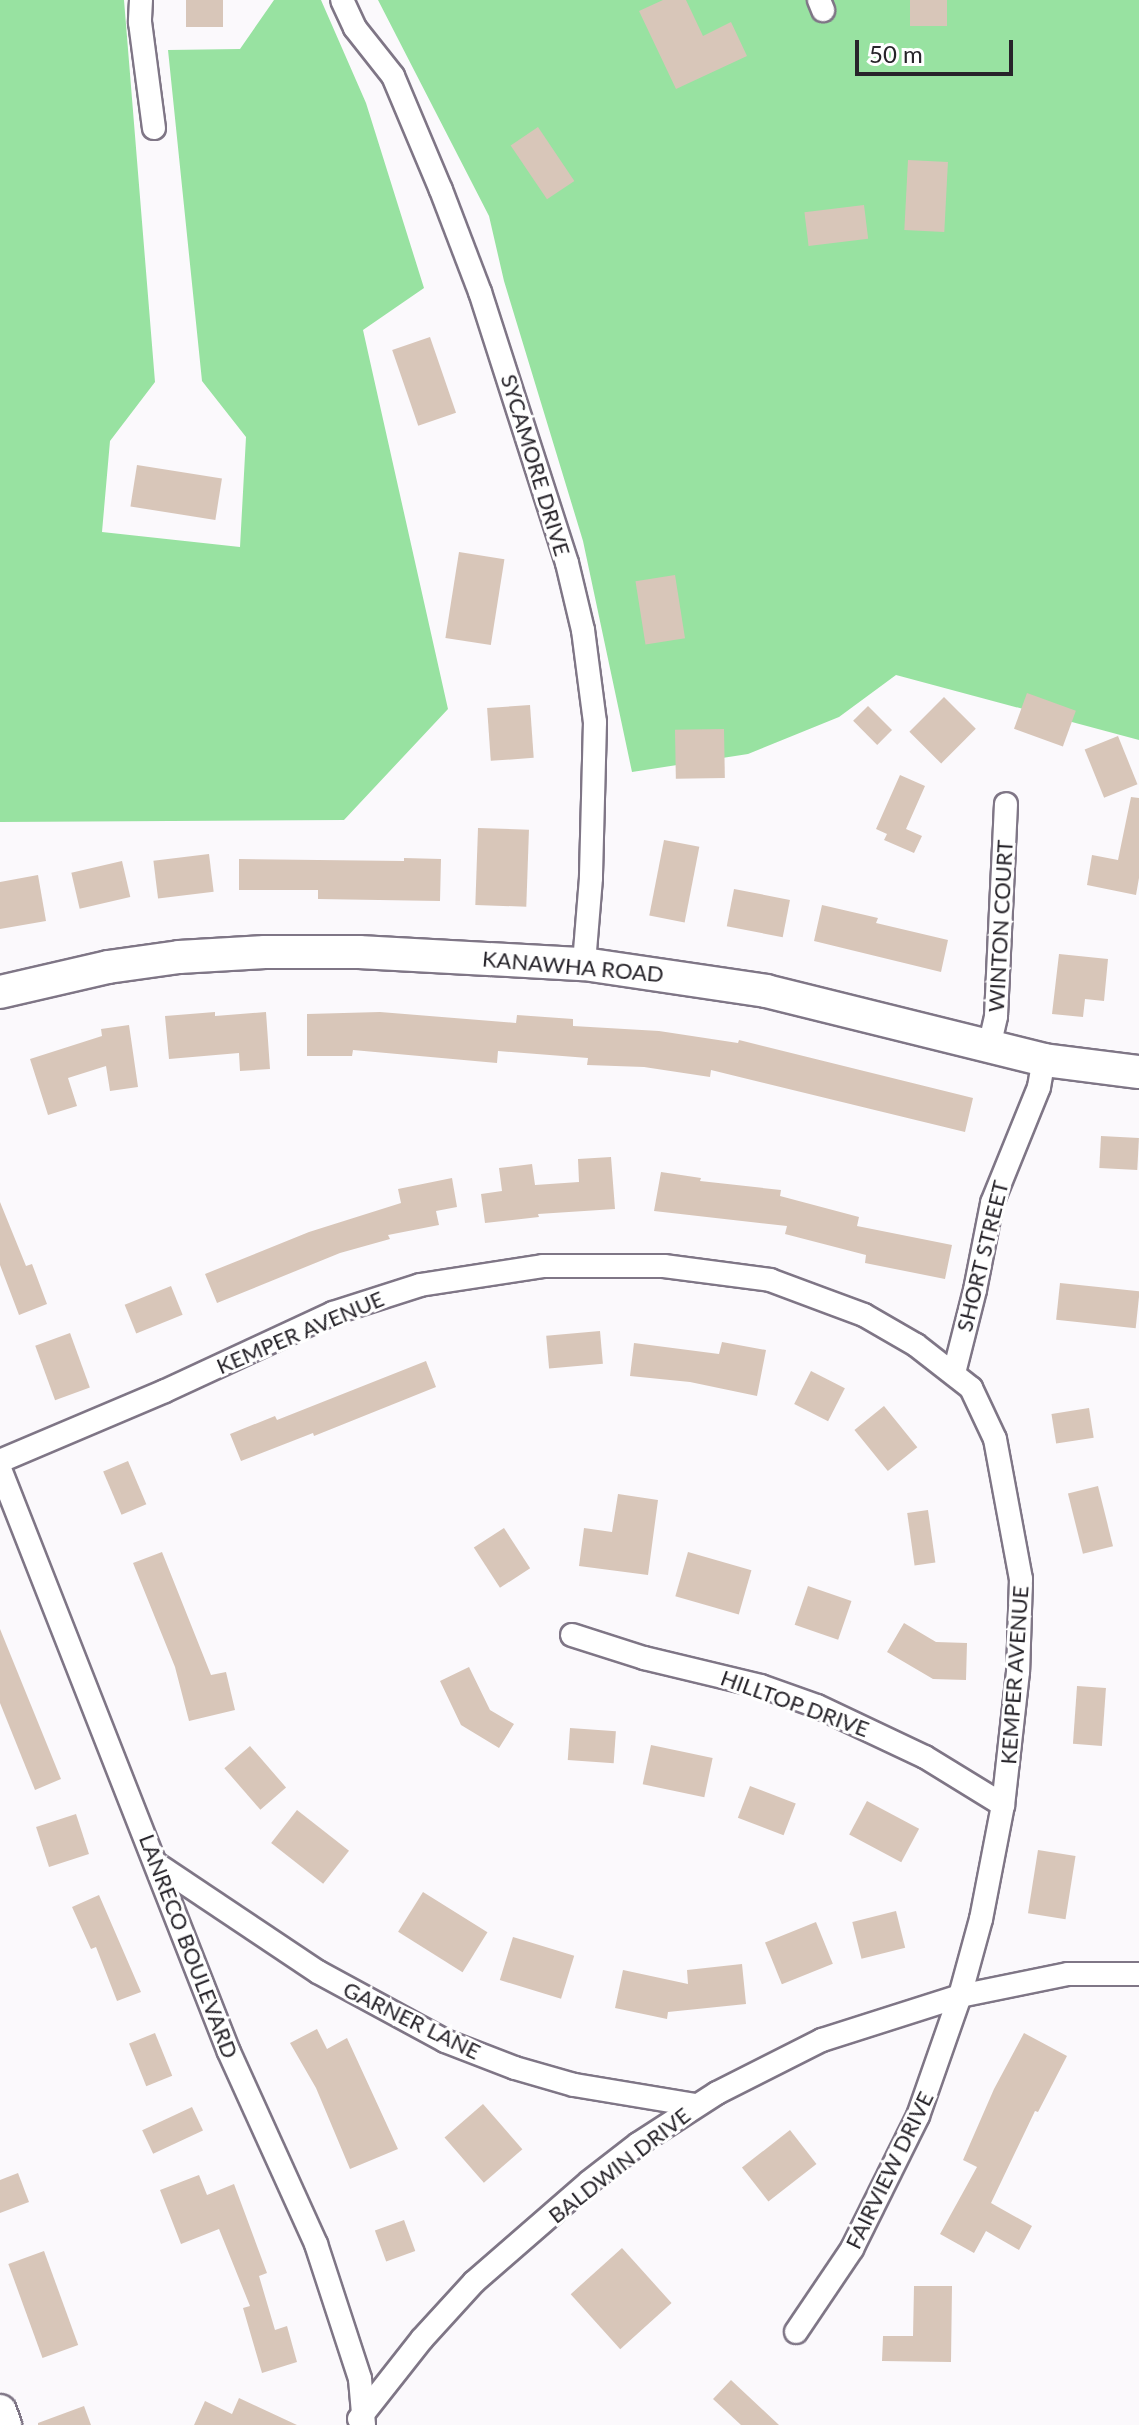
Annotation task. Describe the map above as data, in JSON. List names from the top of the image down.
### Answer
{
  "streets": {
    "street": [
      "SYCAMORE DRIVE",
      "WINTON COURT",
      "KANAWHA ROAD",
      "SHORT STREET",
      "KEMPER AVENUE",
      "HILLTOP DRIVE",
      "LANRECO BOULEVARD",
      "GARNER LANE",
      "BALDWIN DRIVE",
      "FAIRVIEW DRIVE"
    ]
  },
  "crossings": [
    ["SYCAMORE DRIVE", "KANAWHA ROAD"],
    ["WINTON COURT", "KANAWHA ROAD"],
    ["KANAWHA ROAD", "SHORT STREET"],
    ["SHORT STREET", "KEMPER AVENUE"],
    ["KEMPER AVENUE", "HILLTOP DRIVE"],
    ["KEMPER AVENUE", "BALDWIN DRIVE"],
    ["KEMPER AVENUE", "FAIRVIEW DRIVE"],
    ["LANRECO BOULEVARD", "GARNER LANE"],
    ["LANRECO BOULEVARD", "BALDWIN DRIVE"],
    ["GARNER LANE", "BALDWIN DRIVE"],
    ["BALDWIN DRIVE", "FAIRVIEW DRIVE"]
  ],
  "scale_bar": "50 m"
}
